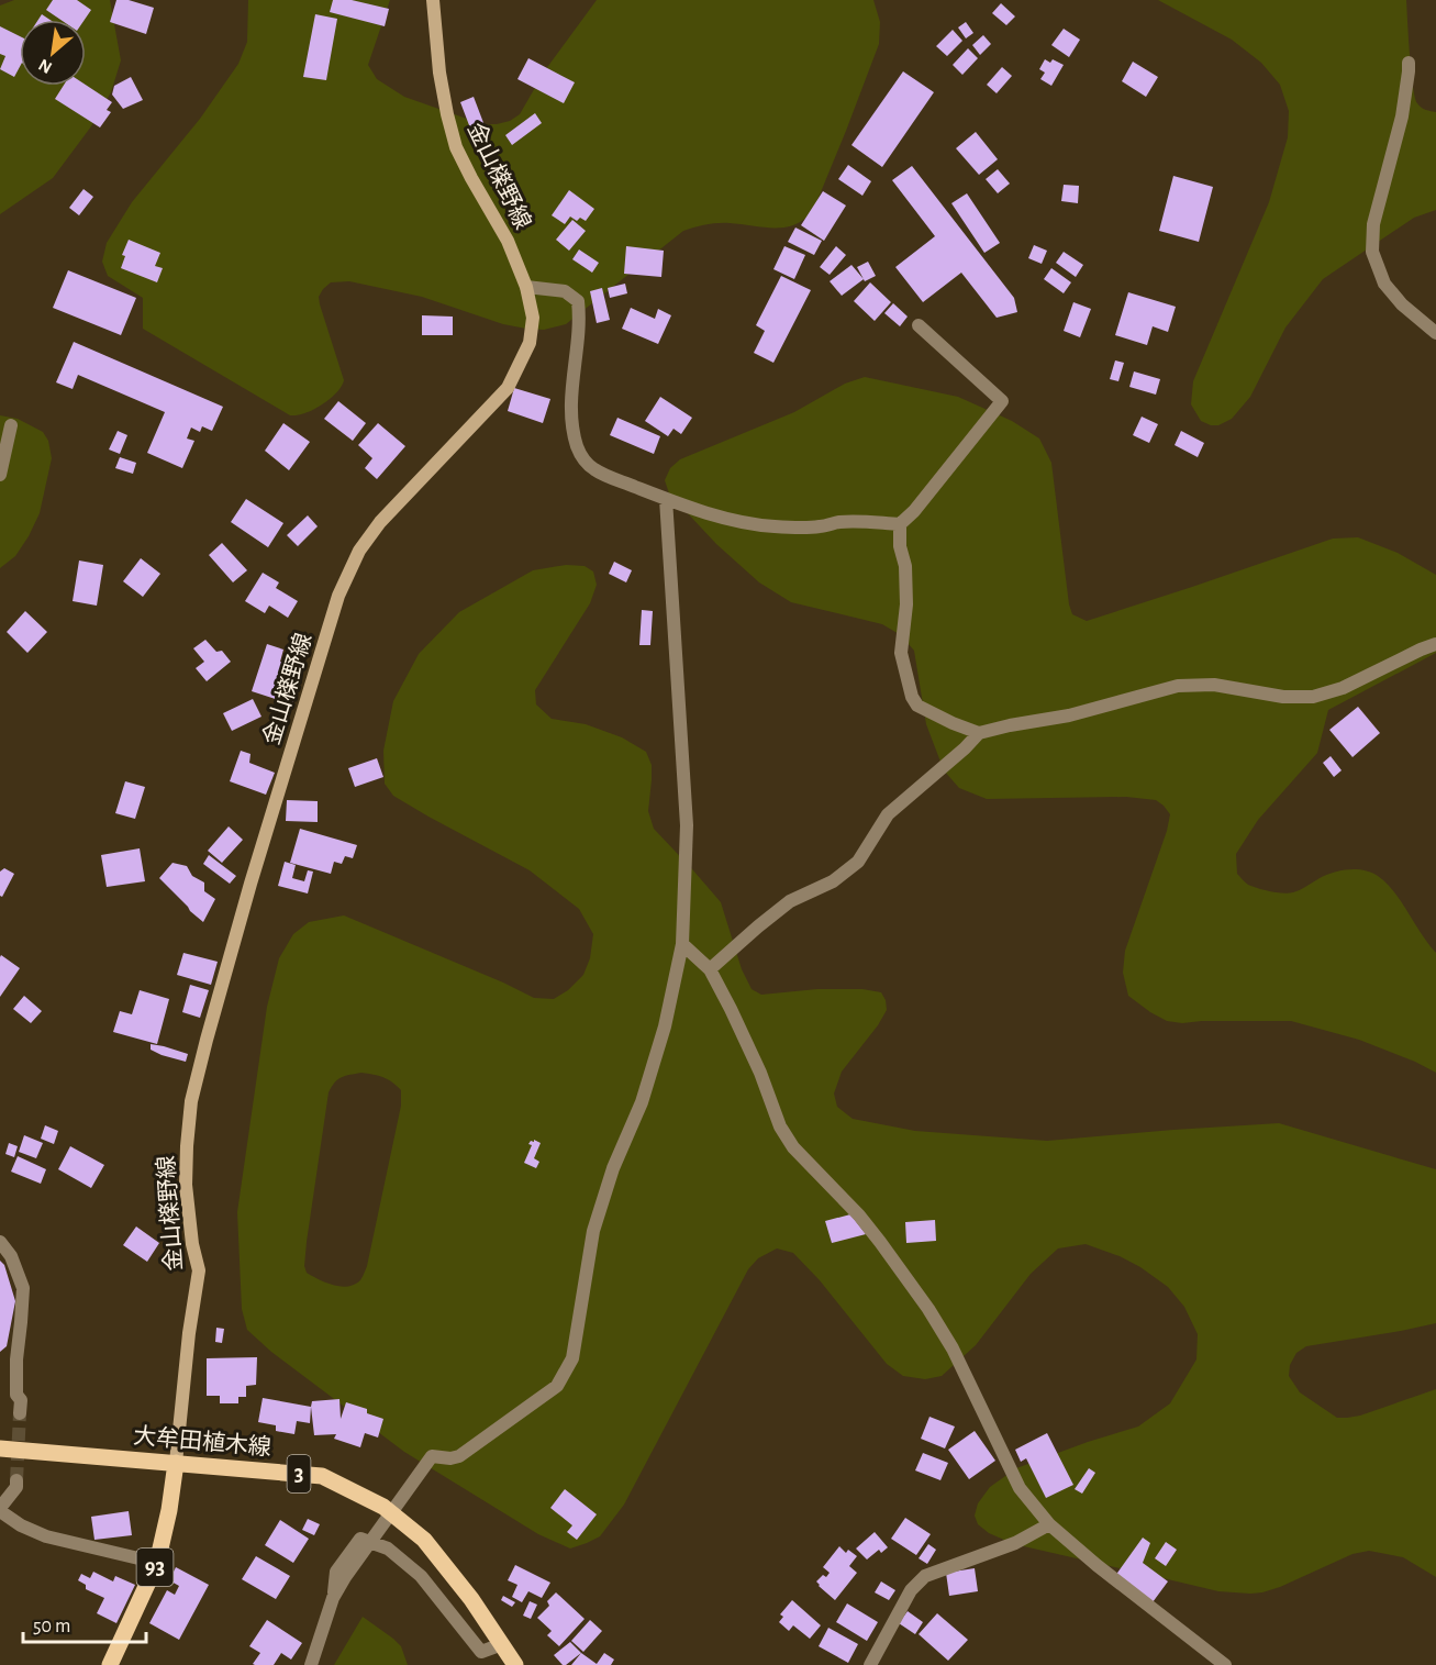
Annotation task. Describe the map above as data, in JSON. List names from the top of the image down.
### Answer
{
  "streets": {
    "main road": [
      "金山檪野線",
      "大牟田植木線",
      "3",
      "93"
    ]
  },
  "crossings": [
    ["金山檪野線", "大牟田植木線"],
    ["金山檪野線", "93"],
    ["大牟田植木線", "93"]
  ],
  "scale_bar": "50 m",
  "north": "bottom left"
}
